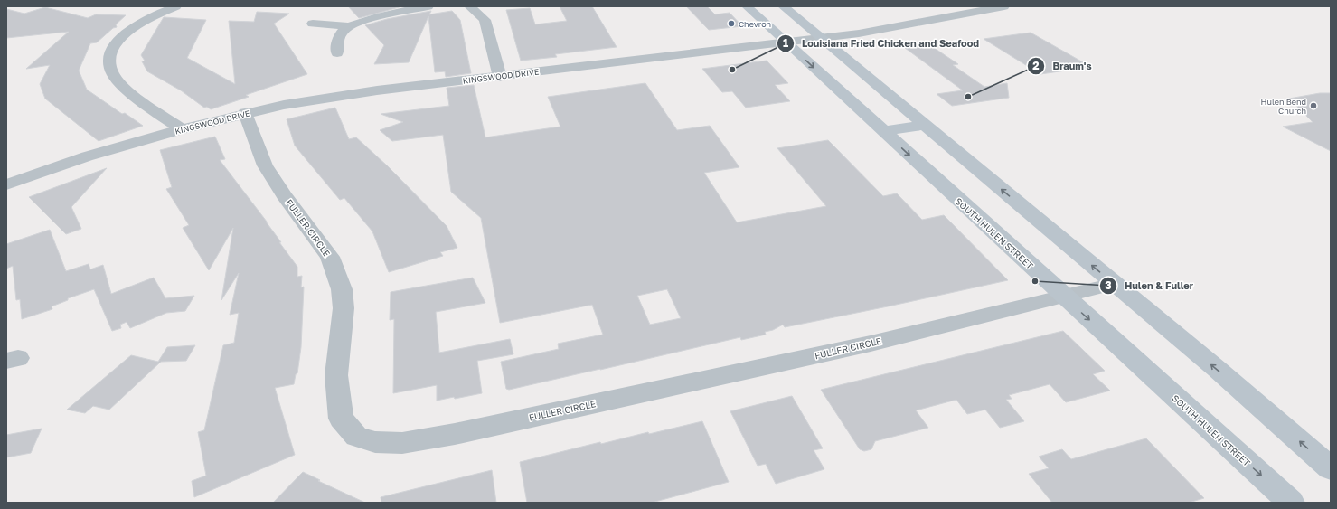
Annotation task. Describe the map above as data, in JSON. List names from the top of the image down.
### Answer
{
  "streets": {
    "main road": ["SOUTH HULEN STREET"],
    "street": ["KINGSWOOD DRIVE", "FULLER CIRCLE"]
  },
  "crossings": [
    ["KINGSWOOD DRIVE", "FULLER CIRCLE"],
    ["KINGSWOOD DRIVE", "SOUTH HULEN STREET"],
    ["FULLER CIRCLE", "SOUTH HULEN STREET"]
  ],
  "places": [
    "Chevron",
    "Louisiana Fried Chicken and Seafood",
    "Braum's",
    "Hulen Bend Church",
    "Hulen & Fuller"
  ]
}
